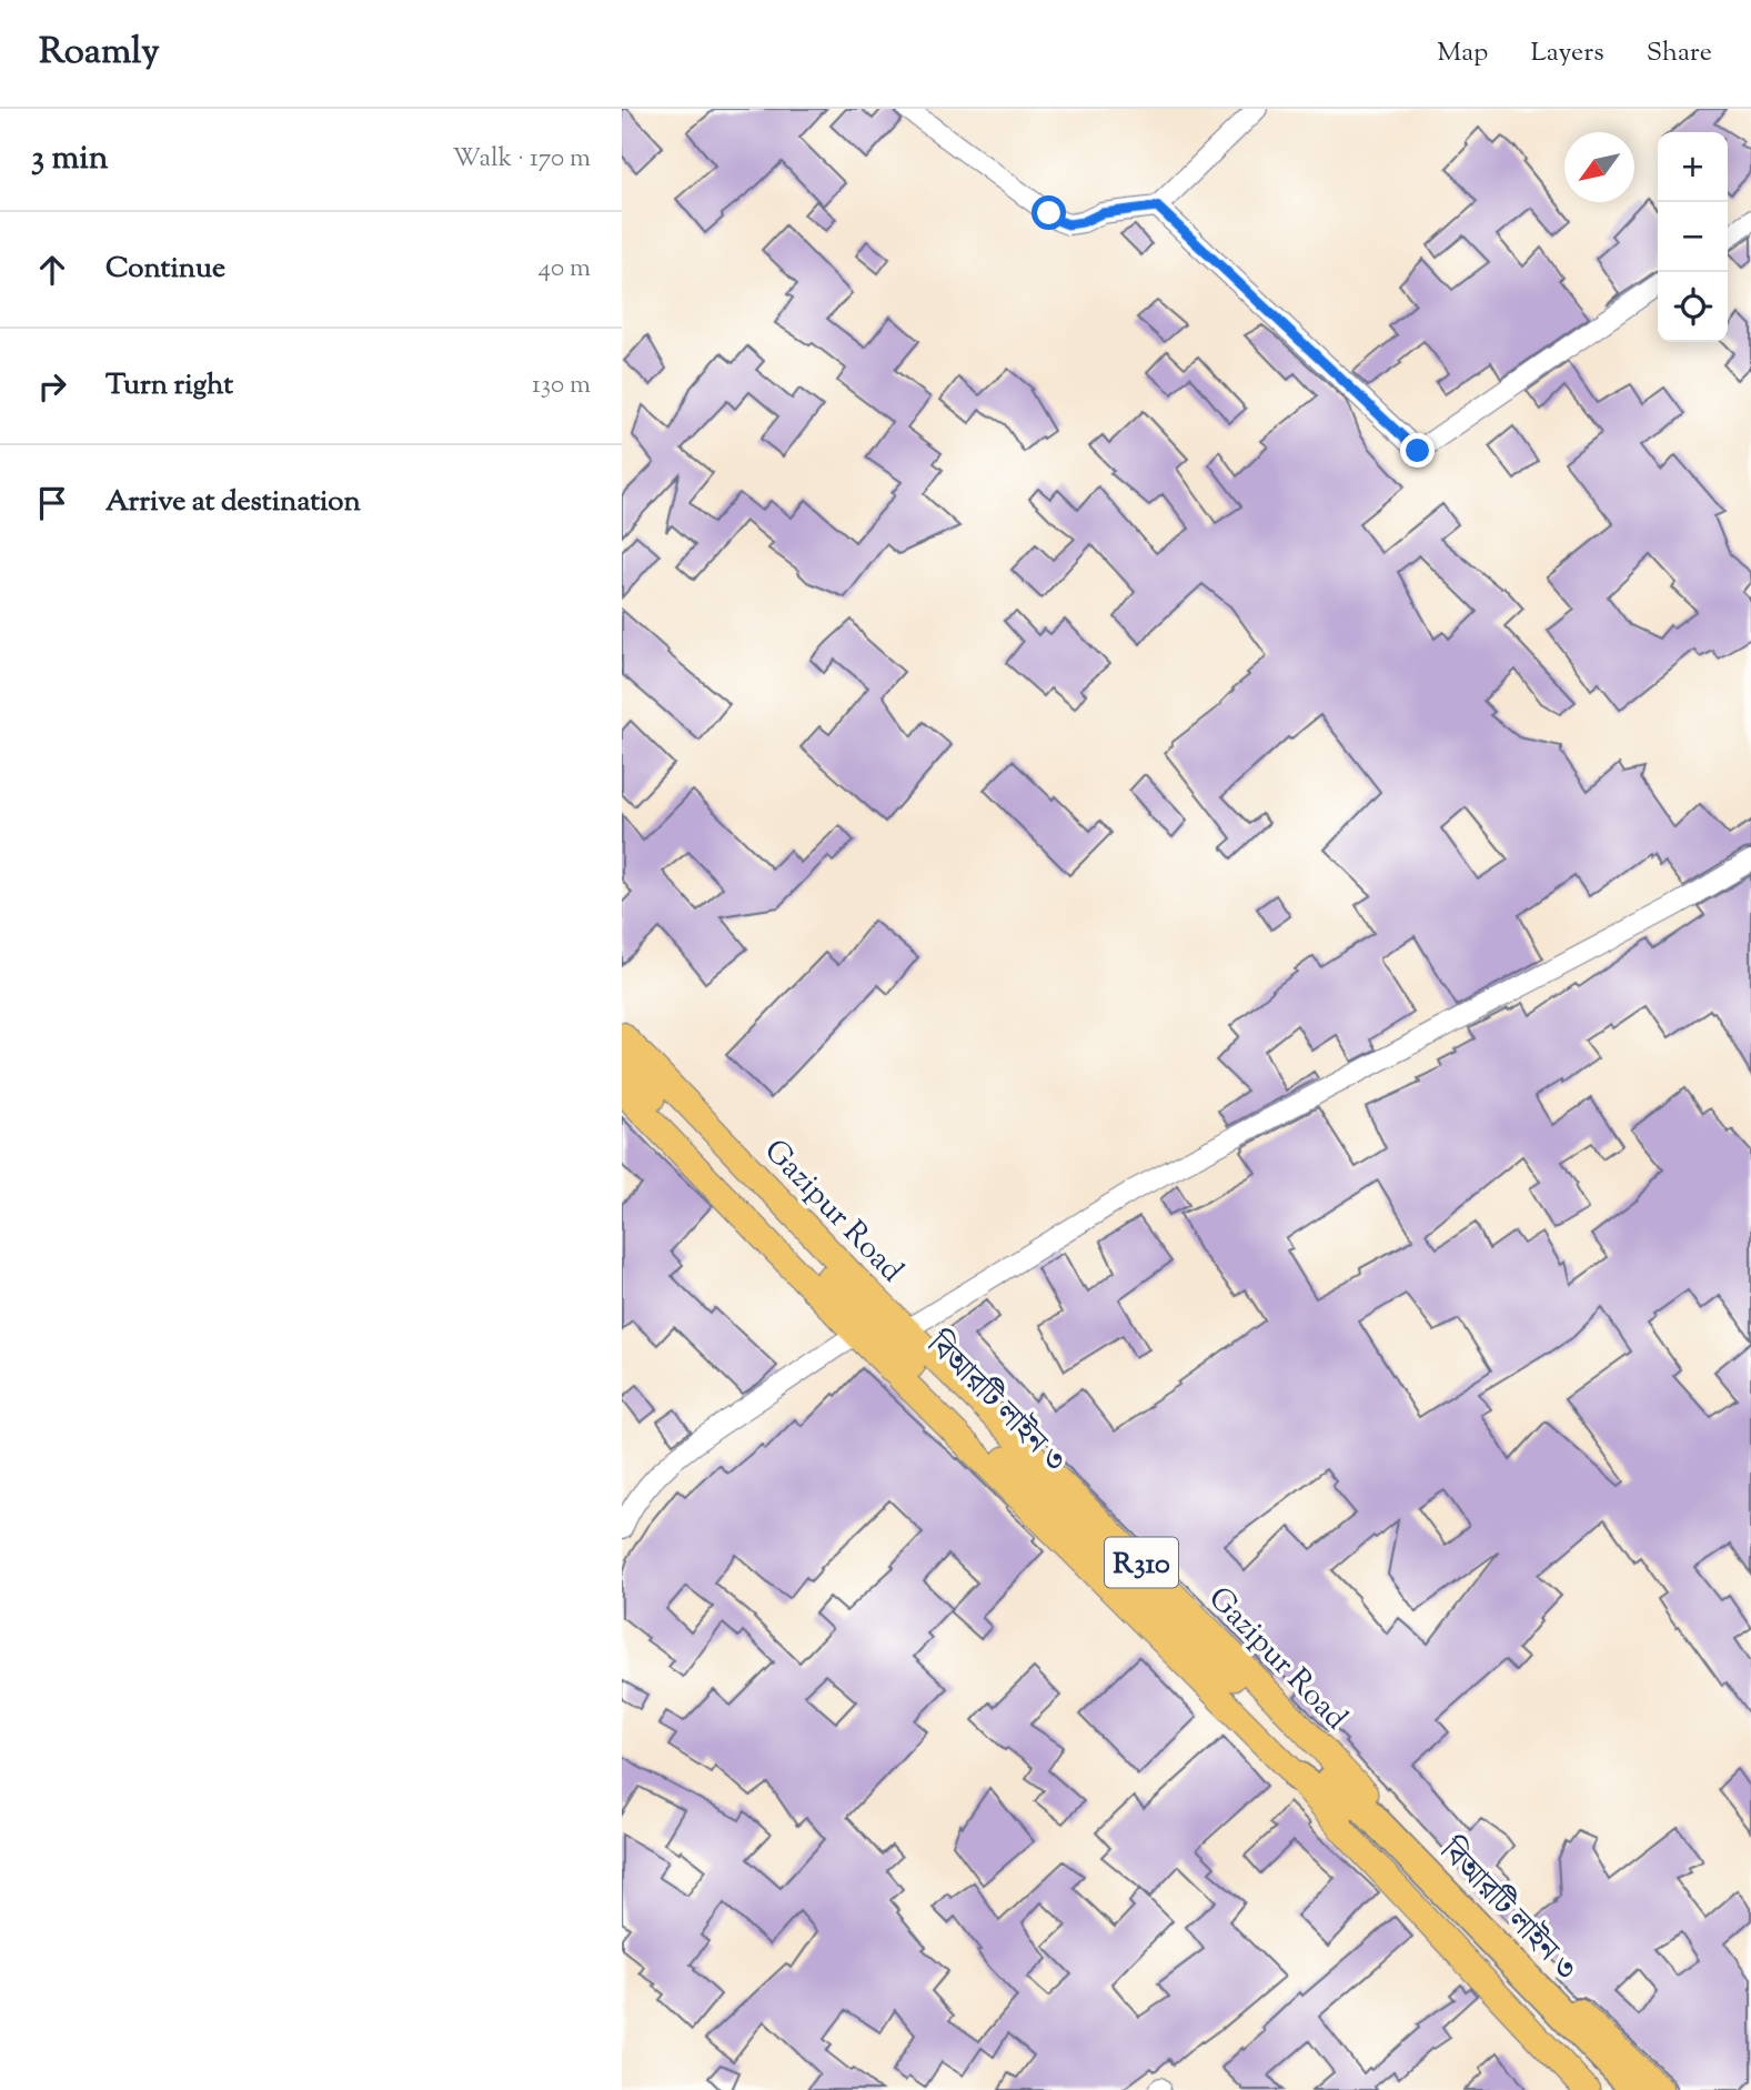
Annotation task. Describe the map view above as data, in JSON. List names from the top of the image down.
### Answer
{
  "streets": {
    "highway": ["বিআরটি লাইন ৩"],
    "main road": ["Gazipur Road", "R310"]
  },
  "north": "bottom left",
  "page": {
    "header": "Roamly",
    "nav": ["Map", "Layers", "Share"],
    "heading": ["3 min", "Walk · 170 m"],
    "map_buttons": ["+", "−"],
    "list": [
      ["Continue", "40 m"],
      ["Turn right", "130 m"],
      "Arrive at destination"
    ]
  }
}
